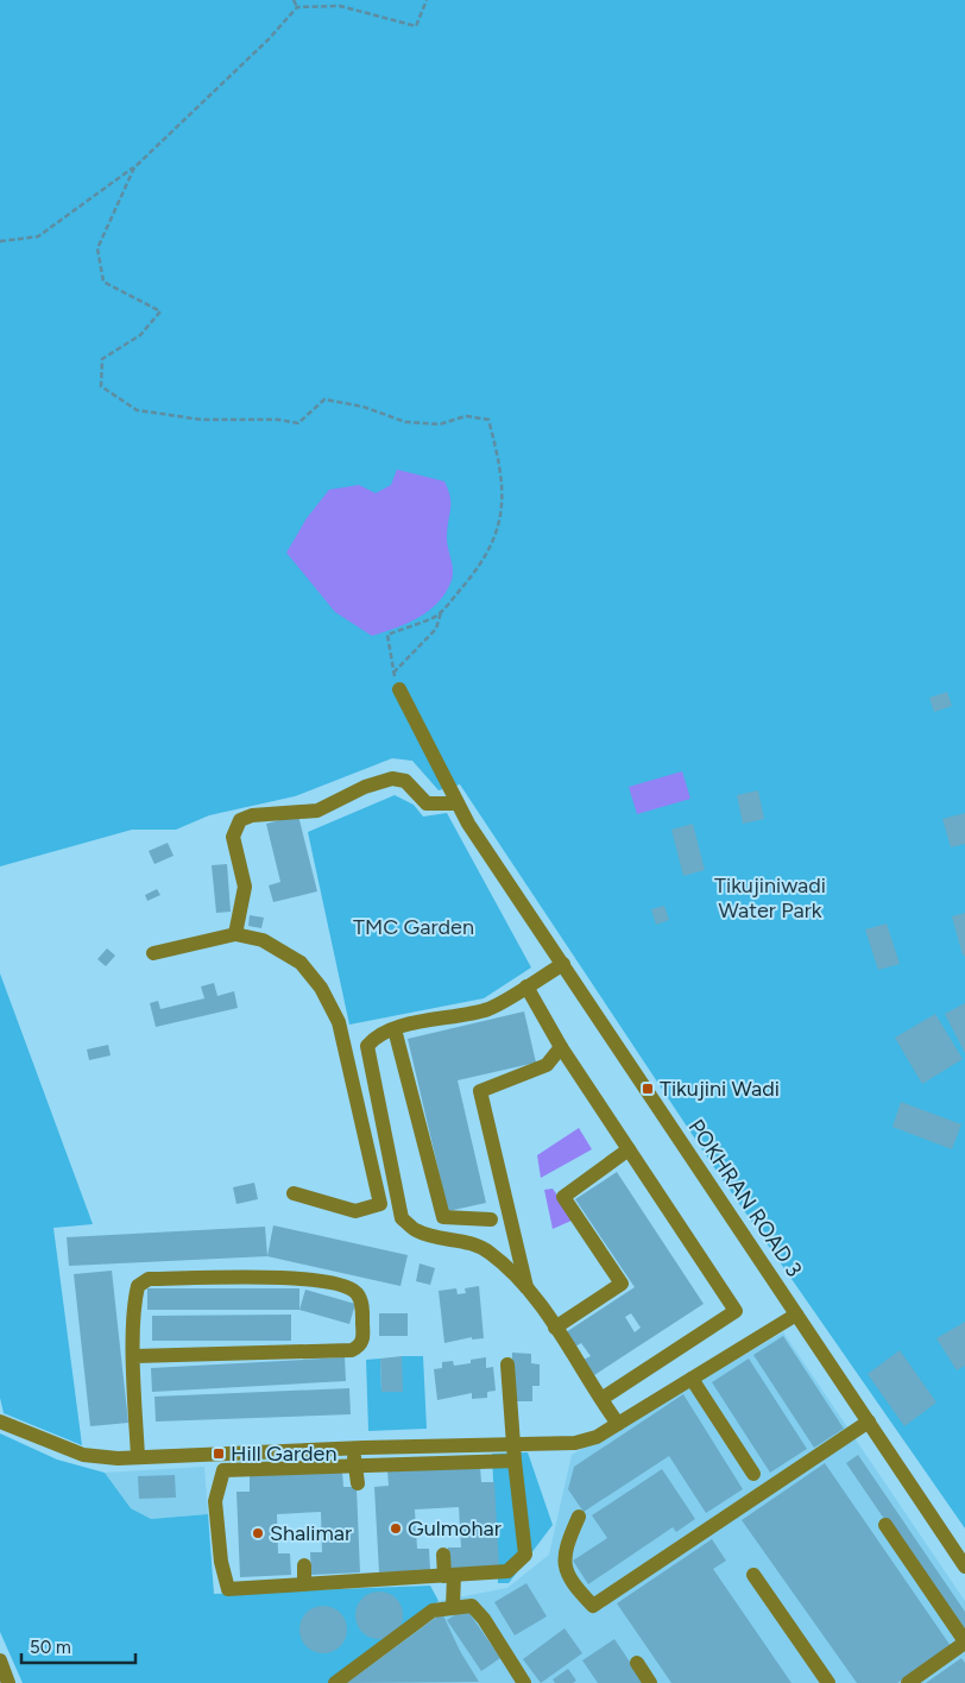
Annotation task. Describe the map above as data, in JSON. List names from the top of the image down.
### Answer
{
  "streets": {
    "street": ["POKHRAN ROAD 3"]
  },
  "parks": ["Tikujiniwadi Water Park", "TMC Garden"],
  "places": {
    "transit": ["Tikujini Wadi", "Hill Garden"],
    "other": ["Gulmohar", "Shalimar"]
  },
  "scale_bar": "50 m"
}
